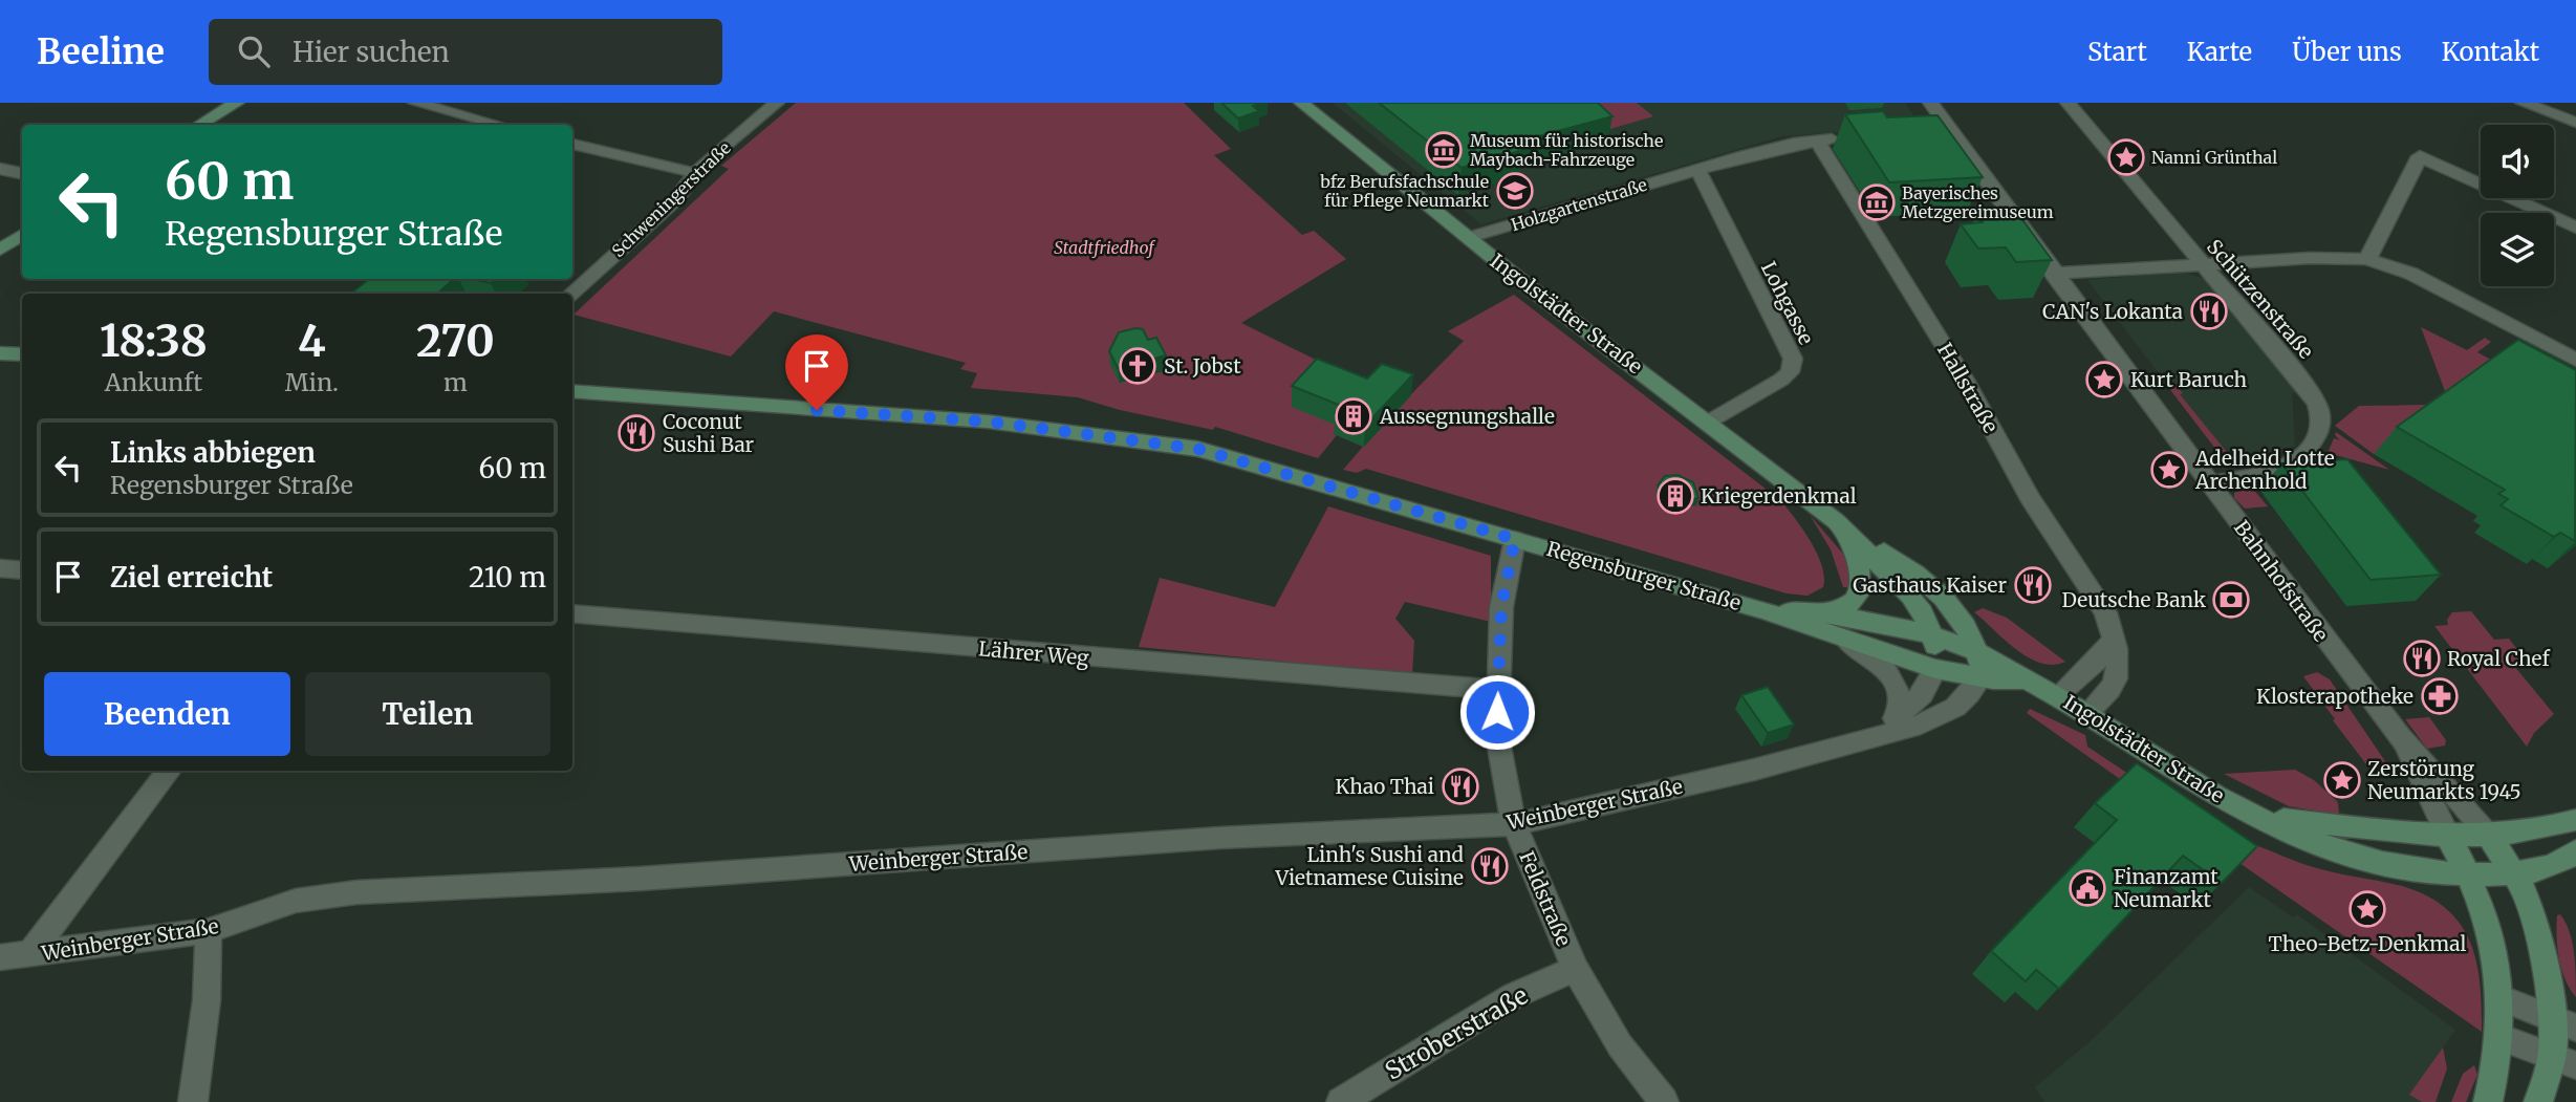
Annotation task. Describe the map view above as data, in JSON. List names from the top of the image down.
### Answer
{
  "streets": {
    "main road": ["Ingolstädter Straße", "Regensburger Straße"],
    "street": [
      "Schweningerstraße",
      "Holzgartenstraße",
      "Schützenstraße",
      "Lohgasse",
      "Hallstraße",
      "Bahnhofstraße",
      "Lährer Weg",
      "Weinberger Straße",
      "Feldstraße",
      "Stroberstraße"
    ]
  },
  "crossings": [
    ["Holzgartenstraße", "Lohgasse"],
    ["Holzgartenstraße", "Ingolstädter Straße"],
    ["Holzgartenstraße", "Hallstraße"],
    ["Schützenstraße", "Bahnhofstraße"],
    ["Lohgasse", "Ingolstädter Straße"],
    ["Ingolstädter Straße", "Hallstraße"],
    ["Ingolstädter Straße", "Regensburger Straße"],
    ["Ingolstädter Straße", "Bahnhofstraße"],
    ["Ingolstädter Straße", "Weinberger Straße"],
    ["Regensburger Straße", "Weinberger Straße"],
    ["Regensburger Straße", "Feldstraße"],
    ["Lährer Weg", "Feldstraße"],
    ["Weinberger Straße", "Feldstraße"],
    ["Feldstraße", "Stroberstraße"]
  ],
  "parks": ["Stadtfriedhof"],
  "places": {
    "museum": ["Museum für historische Maybach-Fahrzeuge", "Bayerisches Metzgereimuseum"],
    "place": [
      "Nanni Grünthal",
      "Kurt Baruch",
      "Adelheid Lotte Archenhold",
      "Zerstörung Neumarkts 1945",
      "Theo-Betz-Denkmal"
    ],
    "school or university": ["bfz Berufsfachschule für Pflege Neumarkt"],
    "restaurant": [
      "CAN's Lokanta",
      "Coconut Sushi Bar",
      "Gasthaus Kaiser",
      "Royal Chef",
      "Khao Thai",
      "Linh's Sushi and Vietnamese Cuisine"
    ],
    "church": ["St. Jobst"],
    "building": ["Aussegnungshalle", "Kriegerdenkmal"],
    "bank": ["Deutsche Bank"],
    "pharmacy": ["Klosterapotheke"],
    "public building": ["Finanzamt Neumarkt"]
  },
  "page": {
    "header": "Beeline",
    "search": "Hier suchen",
    "nav": [
      "Start",
      "Karte",
      "Über uns",
      "Kontakt"
    ],
    "turn": ["60 m", "Regensburger Straße"],
    "eta": [
      "18:38",
      "Ankunft",
      "4",
      "Min.",
      "270",
      "m"
    ],
    "list": [
      {
        "name": "Links abbiegen",
        "note": "Regensburger Straße",
        "value": "60 m"
      },
      {
        "name": "Ziel erreicht",
        "value": "210 m"
      }
    ],
    "buttons": ["Beenden", "Teilen"]
  }
}
